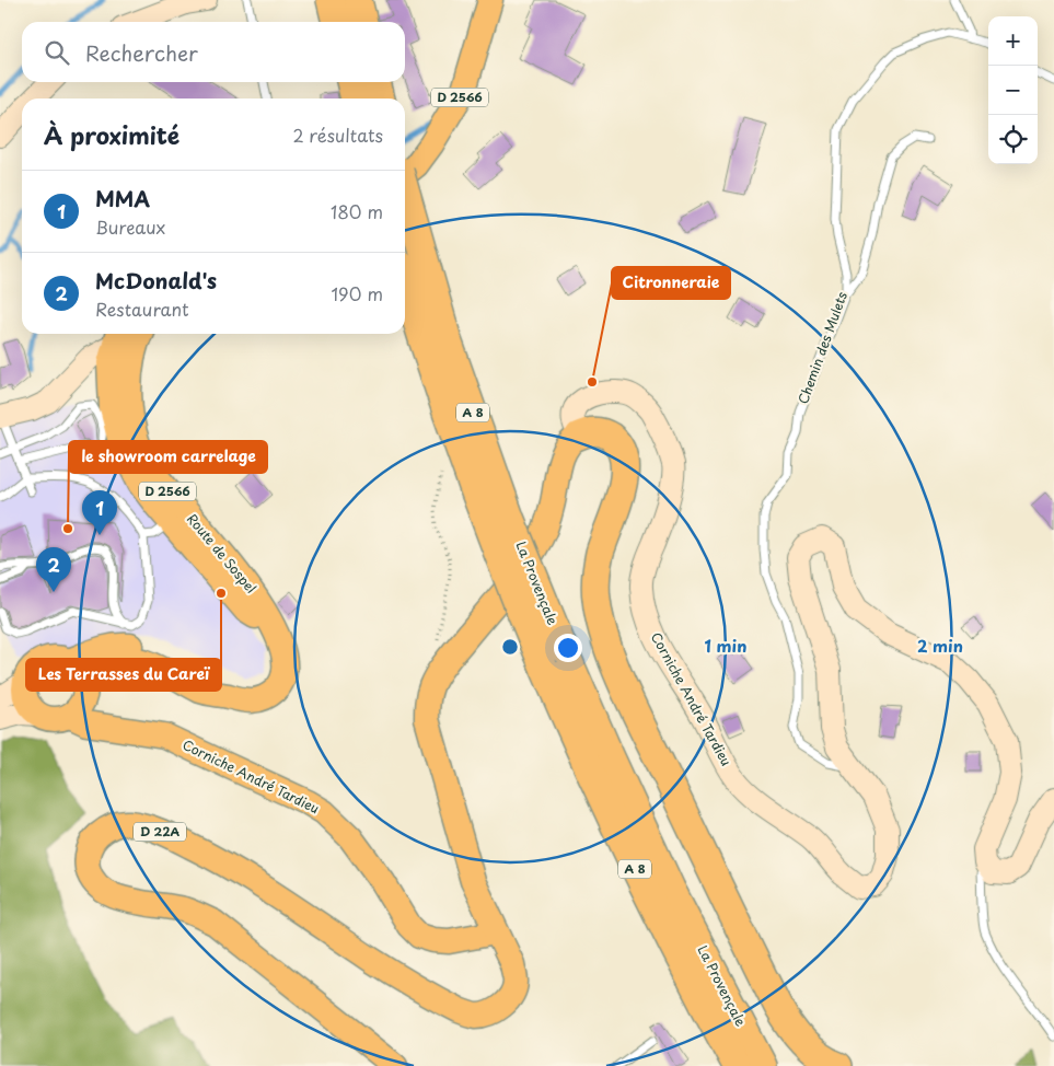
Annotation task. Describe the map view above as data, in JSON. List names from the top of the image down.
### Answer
{
  "streets": {
    "highway": ["A 8", "La Provençale"],
    "main road": [
      "D 2566",
      "Route de Sospel",
      "Corniche André Tardieu",
      "D 22A"
    ],
    "lane": ["Chemin des Mulets"]
  },
  "crossings": [
    ["Chemin des Mulets", "Corniche André Tardieu"],
    ["Route de Sospel", "Corniche André Tardieu"],
    ["Corniche André Tardieu", "D 22A"]
  ],
  "places": ["Citronneraie", "le showroom carrelage", "Les Terrasses du Careï"],
  "page": {
    "map_buttons": ["+", "−"],
    "search": "Rechercher",
    "heading": ["À proximité", "2 résultats"],
    "list": [
      {
        "mark": "1",
        "name": "MMA",
        "note": "Bureaux",
        "value": "180 m"
      },
      {
        "mark": "2",
        "name": "McDonald's",
        "note": "Restaurant",
        "value": "190 m"
      }
    ],
    "pins": ["1", "2"]
  },
  "rings": ["1 min", "2 min"]
}
